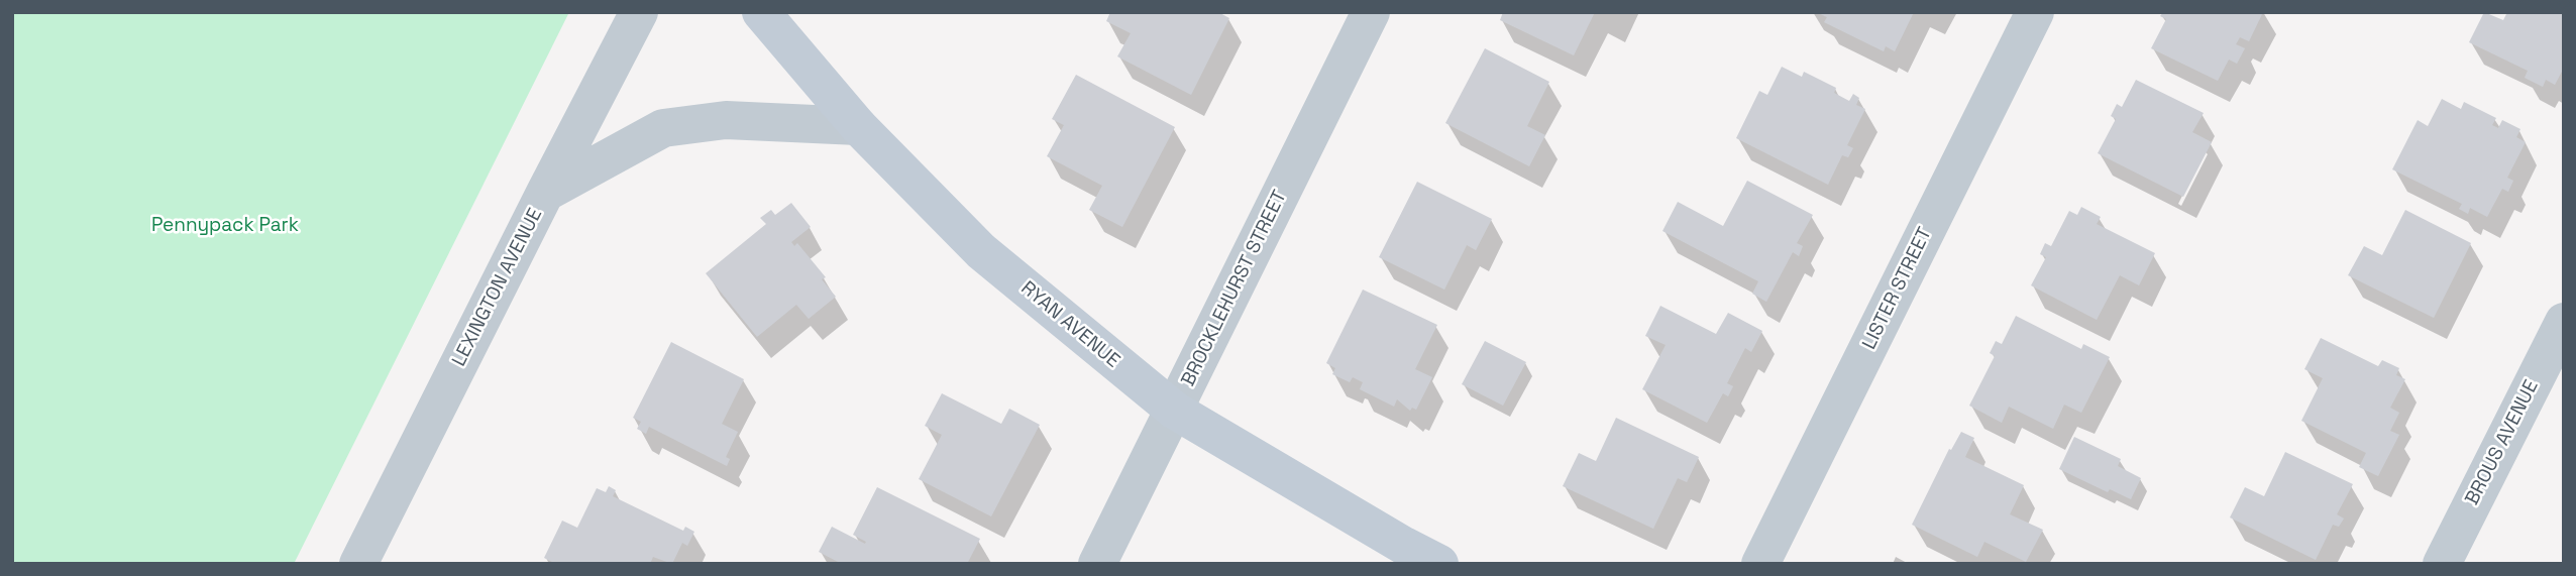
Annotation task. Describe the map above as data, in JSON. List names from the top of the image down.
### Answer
{
  "streets": {
    "street": [
      "LEXINGTON AVENUE",
      "BROCKLEHURST STREET",
      "LISTER STREET",
      "RYAN AVENUE",
      "BROUS AVENUE"
    ]
  },
  "crossings": [
    ["BROCKLEHURST STREET", "RYAN AVENUE"]
  ],
  "parks": ["Pennypack Park"]
}
